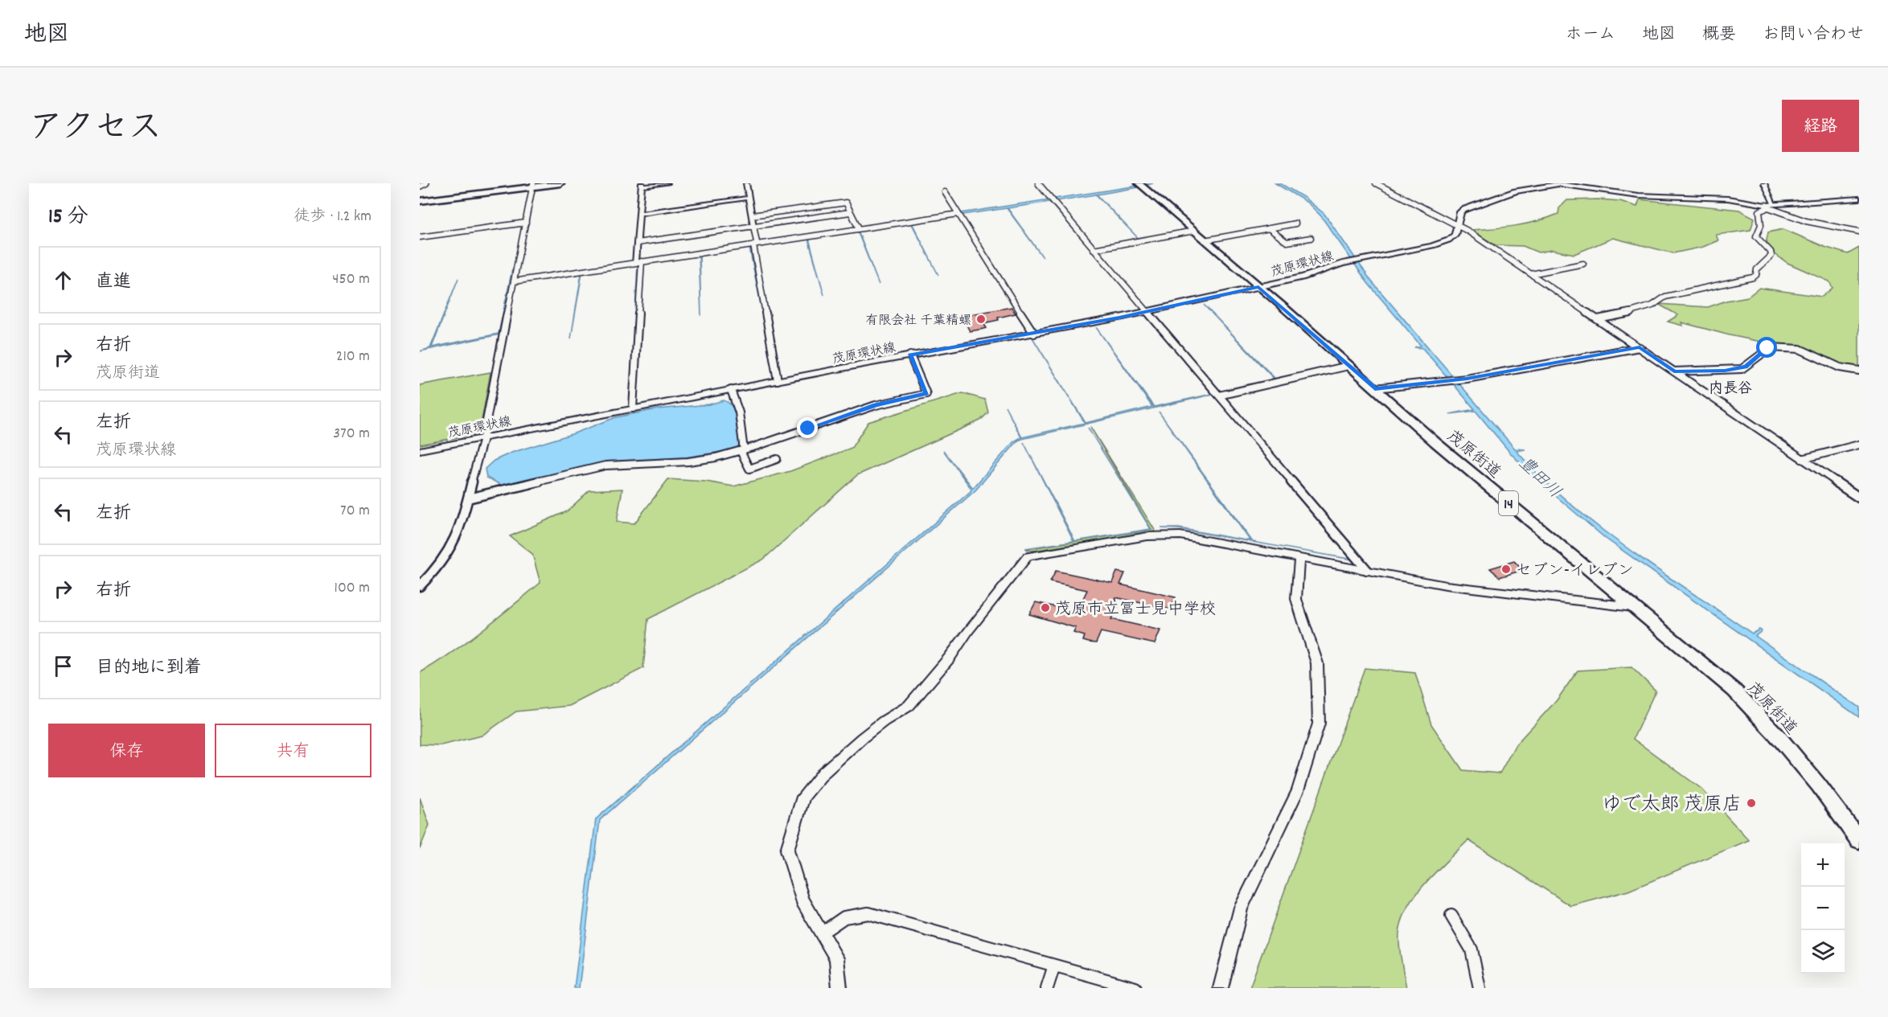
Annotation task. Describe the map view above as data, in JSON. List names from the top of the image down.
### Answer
{
  "streets": {
    "main road": ["茂原環状線", "茂原街道", "14"]
  },
  "crossings": [
    ["茂原環状線", "茂原街道"]
  ],
  "districts": ["内長谷"],
  "water": ["豊田川"],
  "places": [
    "有限会社 千葉精螺",
    "セブン-イレブン",
    "茂原市立冨士見中学校",
    "ゆで太郎 茂原店"
  ],
  "page": {
    "header": "地図",
    "nav": [
      "ホーム",
      "地図",
      "概要",
      "お問い合わせ"
    ],
    "title": "アクセス",
    "buttons": [
      "経路",
      ["保存", "共有"]
    ],
    "heading": ["15 分", "徒歩 · 1.2 km"],
    "list": [
      ["直進", "450 m"],
      ["右折", "茂原街道", "210 m"],
      ["左折", "茂原環状線", "370 m"],
      ["左折", "70 m"],
      ["右折", "100 m"],
      "目的地に到着"
    ],
    "map_buttons": ["+", "−"]
  }
}
